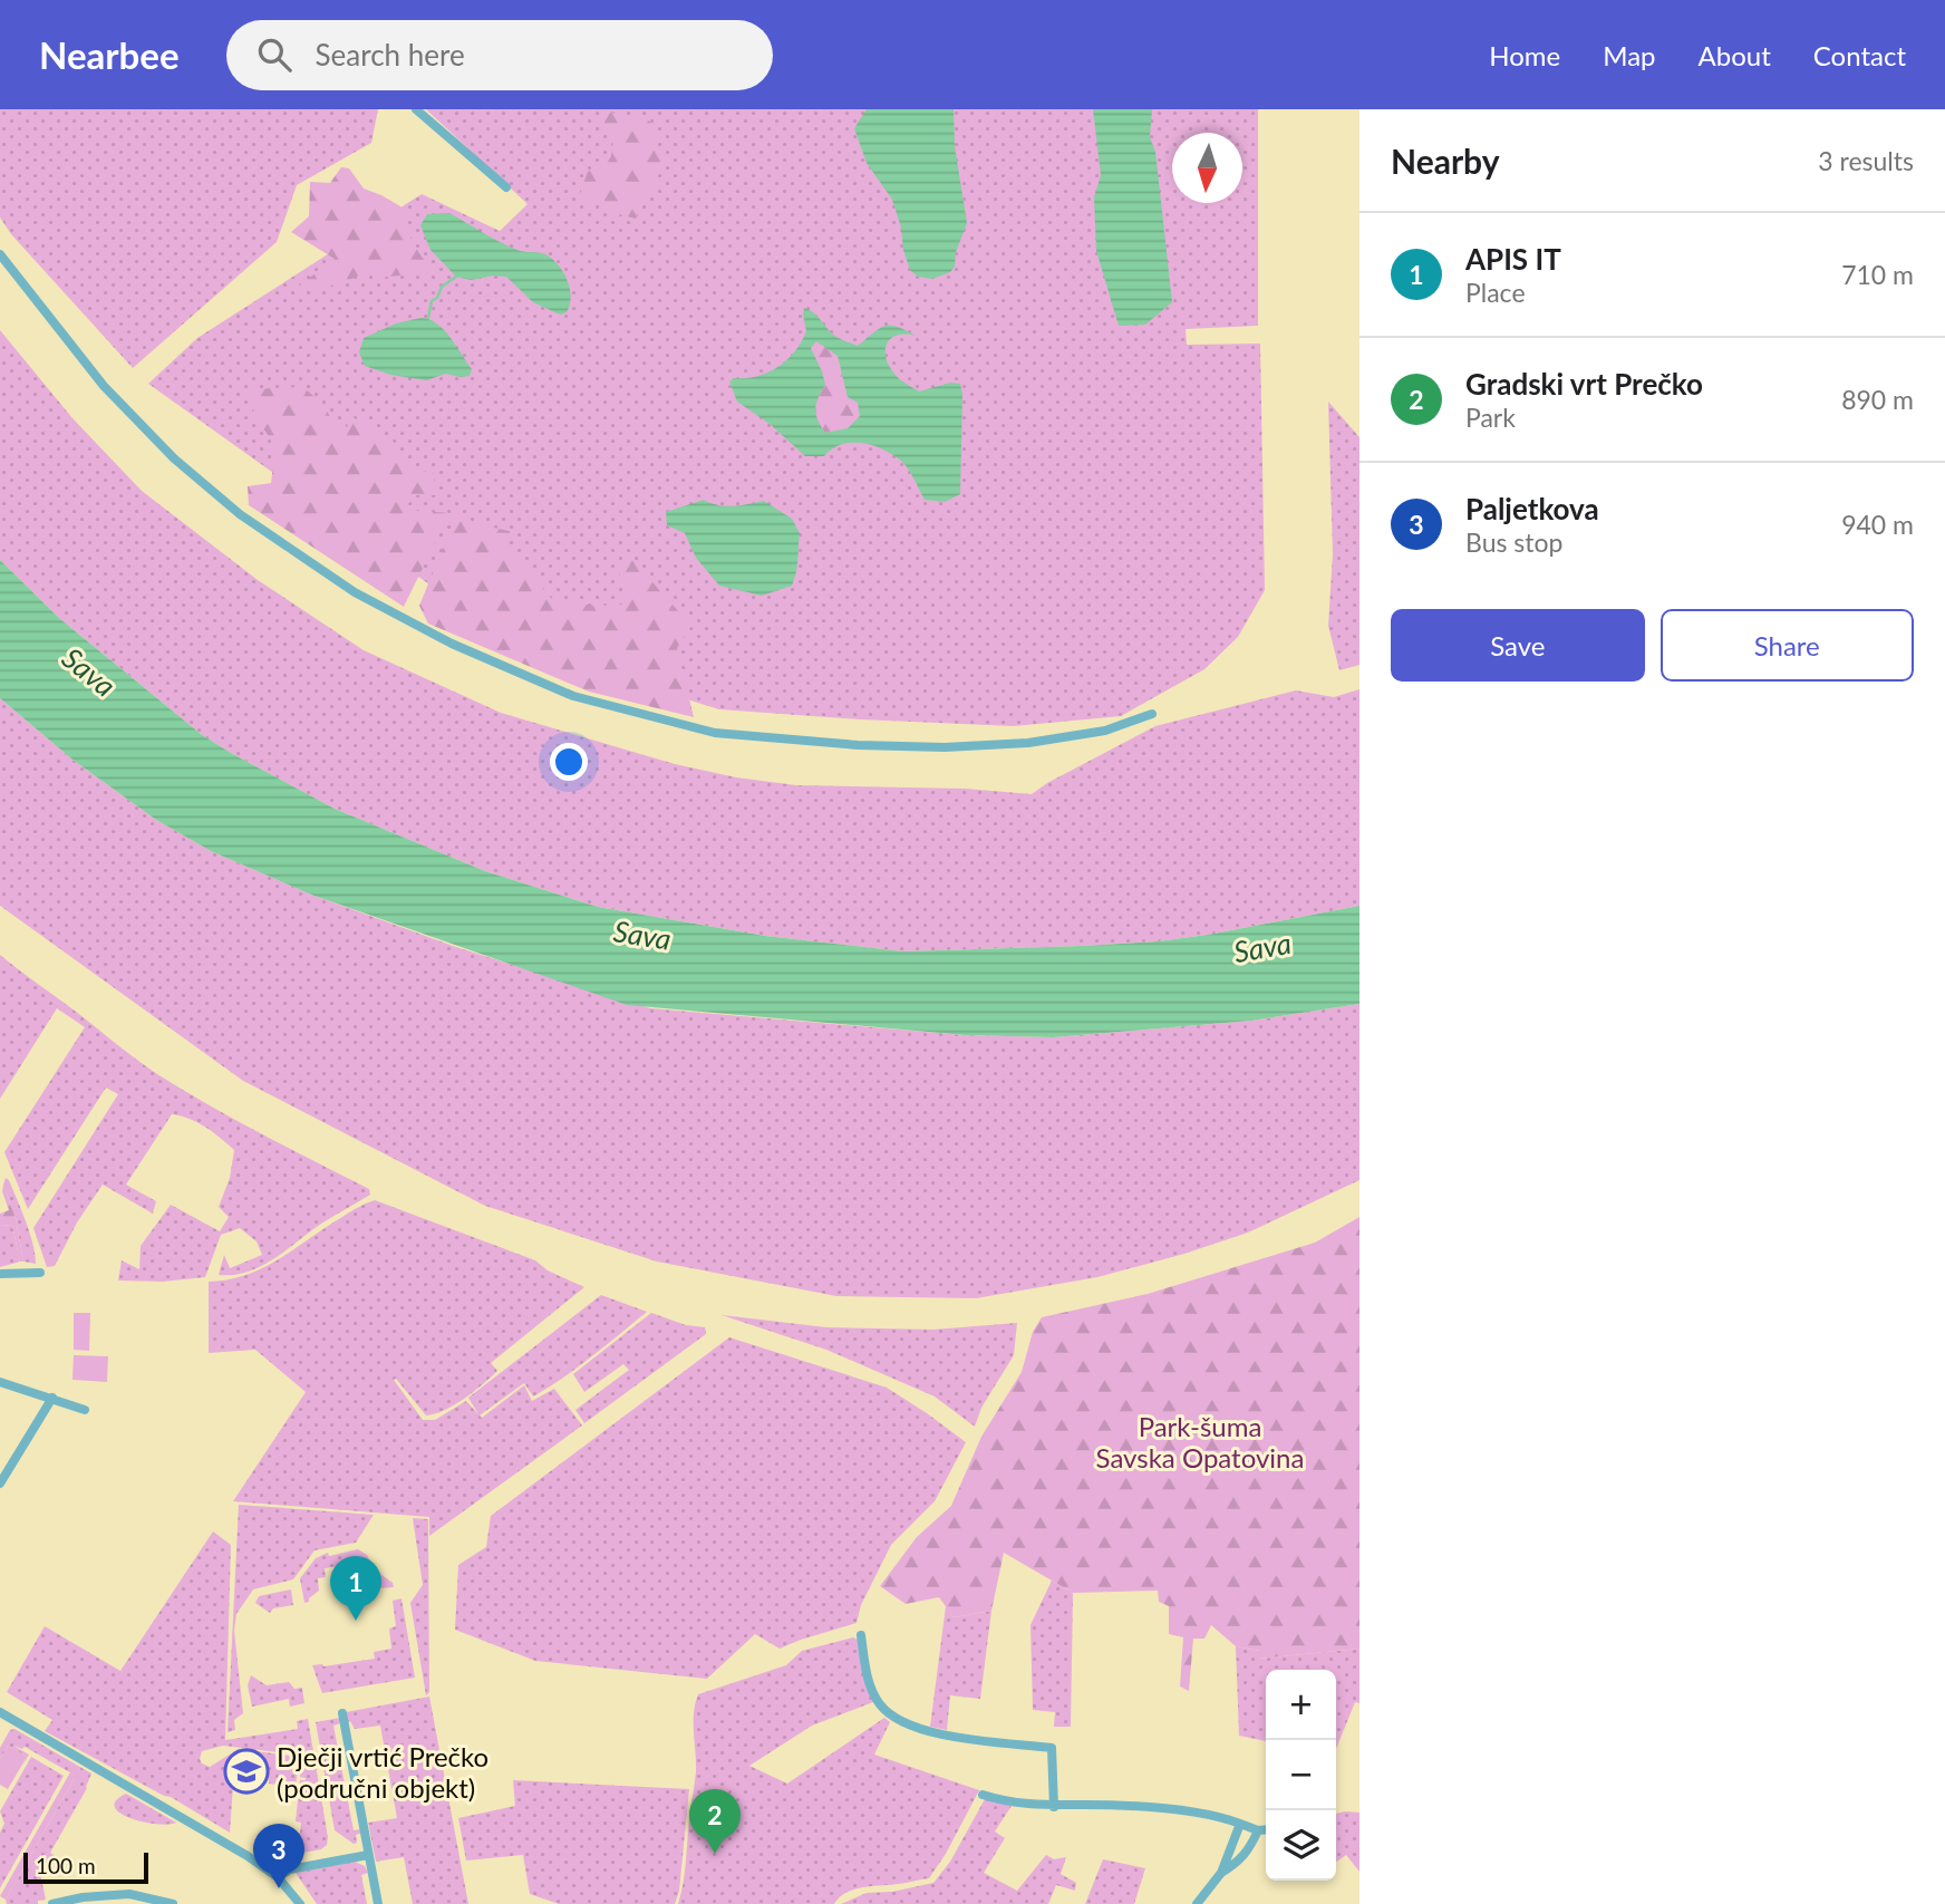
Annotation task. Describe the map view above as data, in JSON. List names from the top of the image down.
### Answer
{
  "water": ["Sava"],
  "parks": ["Park-šuma Savska Opatovina"],
  "places": {
    "school or university": ["Dječji vrtić Prečko (područni objekt)"]
  },
  "scale_bar": "100 m",
  "north": "bottom",
  "page": {
    "header": "Nearbee",
    "search": "Search here",
    "nav": [
      "Home",
      "Map",
      "About",
      "Contact"
    ],
    "heading": ["Nearby", "3 results"],
    "list": [
      {
        "mark": "1",
        "name": "APIS IT",
        "note": "Place",
        "value": "710 m"
      },
      {
        "mark": "2",
        "name": "Gradski vrt Prečko",
        "note": "Park",
        "value": "890 m"
      },
      {
        "mark": "3",
        "name": "Paljetkova",
        "note": "Bus stop",
        "value": "940 m"
      }
    ],
    "buttons": ["Save", "Share"],
    "pins": ["1", "2", "3"],
    "map_buttons": ["+", "−"],
    "scale": "100 m"
  }
}
